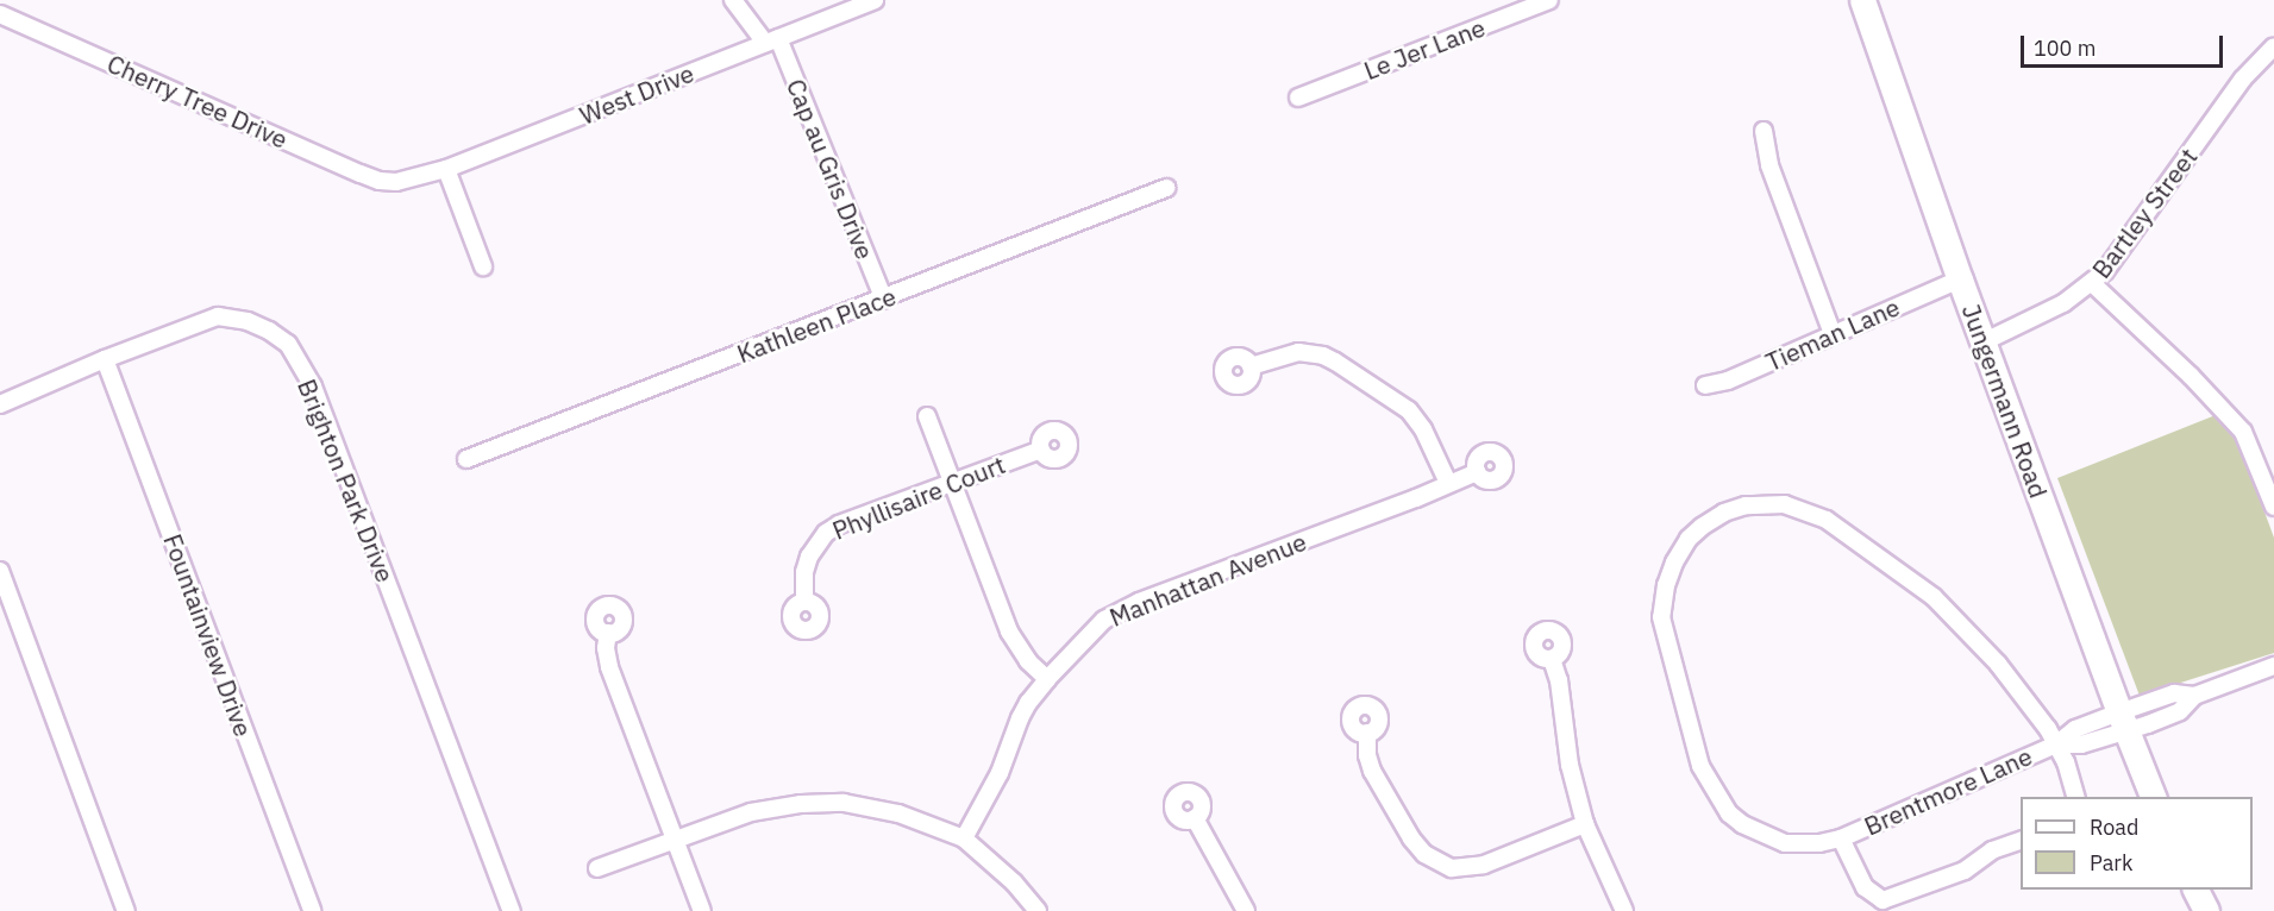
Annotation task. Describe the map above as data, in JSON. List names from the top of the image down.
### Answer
{
  "streets": {
    "main road": ["Jungermann Road"],
    "street": [
      "Le Jer Lane",
      "West Drive",
      "Cherry Tree Drive",
      "Cap au Gris Drive",
      "Bartley Street",
      "Kathleen Place",
      "Tieman Lane",
      "Brighton Park Drive",
      "Phyllisaire Court",
      "Manhattan Avenue",
      "Fountainview Drive",
      "Brentmore Lane"
    ]
  },
  "crossings": [
    ["West Drive", "Cherry Tree Drive"],
    ["West Drive", "Cap au Gris Drive"],
    ["Cap au Gris Drive", "Kathleen Place"],
    ["Bartley Street", "Jungermann Road"],
    ["Tieman Lane", "Jungermann Road"],
    ["Jungermann Road", "Brentmore Lane"],
    ["Brighton Park Drive", "Fountainview Drive"]
  ],
  "legend": ["Road", "Park"],
  "scale_bar": "100 m"
}
